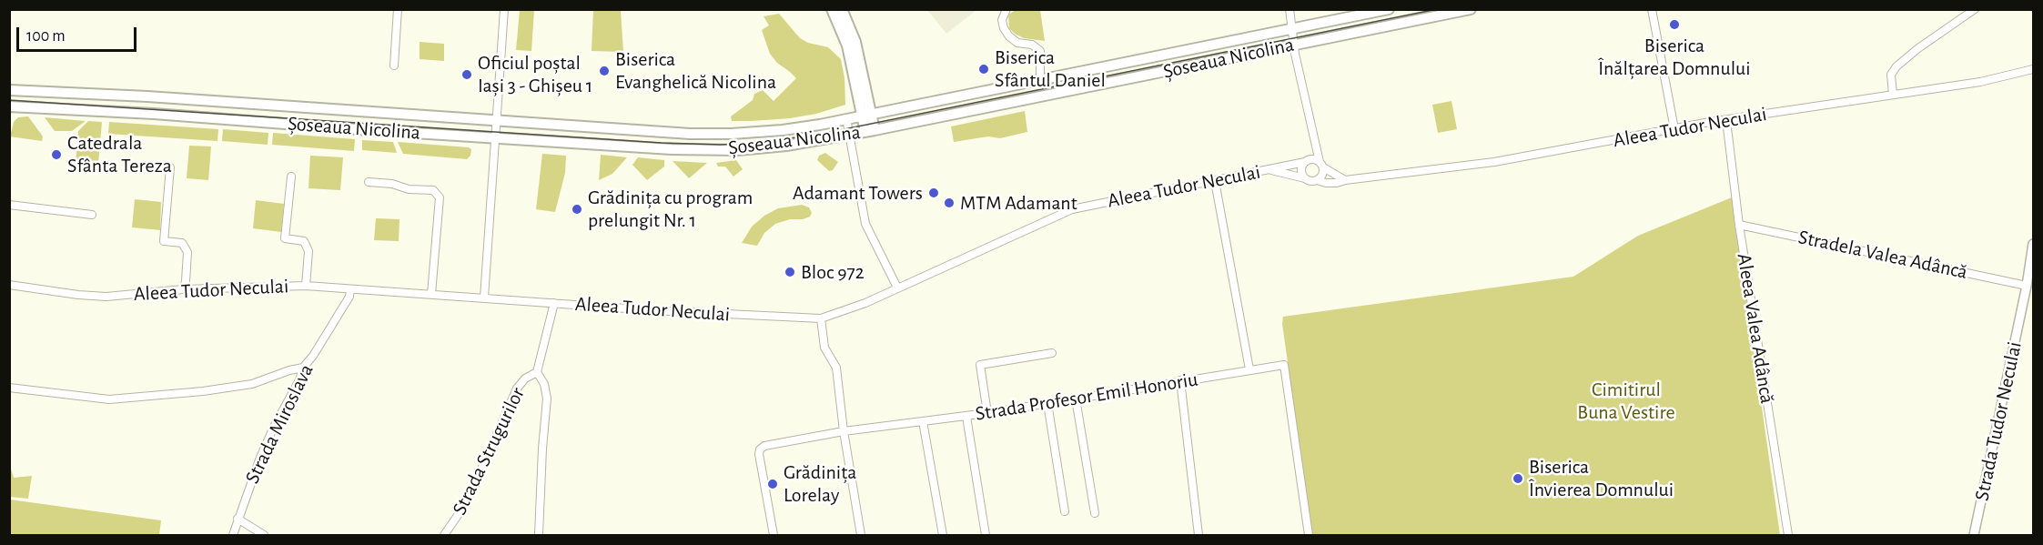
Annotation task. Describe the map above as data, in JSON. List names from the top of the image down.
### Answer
{
  "streets": {
    "main road": ["Șoseaua Nicolina"],
    "street": [
      "Aleea Tudor Neculai",
      "Stradela Valea Adâncă",
      "Aleea Valea Adâncă",
      "Strada Profesor Emil Honoriu",
      "Strada Tudor Neculai",
      "Strada Miroslava",
      "Strada Strugurilor"
    ]
  },
  "crossings": [
    ["Aleea Tudor Neculai", "Aleea Valea Adâncă"],
    ["Aleea Tudor Neculai", "Strada Miroslava"],
    ["Stradela Valea Adâncă", "Aleea Valea Adâncă"],
    ["Stradela Valea Adâncă", "Strada Tudor Neculai"]
  ],
  "parks": ["Cimitirul Buna Vestire"],
  "places": [
    "Biserica Înălțarea Domnului",
    "Biserica Sfântul Daniel",
    "Biserica Evanghelică Nicolina",
    "Oficiul poștal Iași 3 - Ghișeu 1",
    "Catedrala Sfânta Tereza",
    "Adamant Towers",
    "MTM Adamant",
    "Grădinița cu program prelungit Nr. 1",
    "Bloc 972",
    "Biserica Învierea Domnului",
    "Grădinița Lorelay"
  ],
  "scale_bar": "100 m"
}
